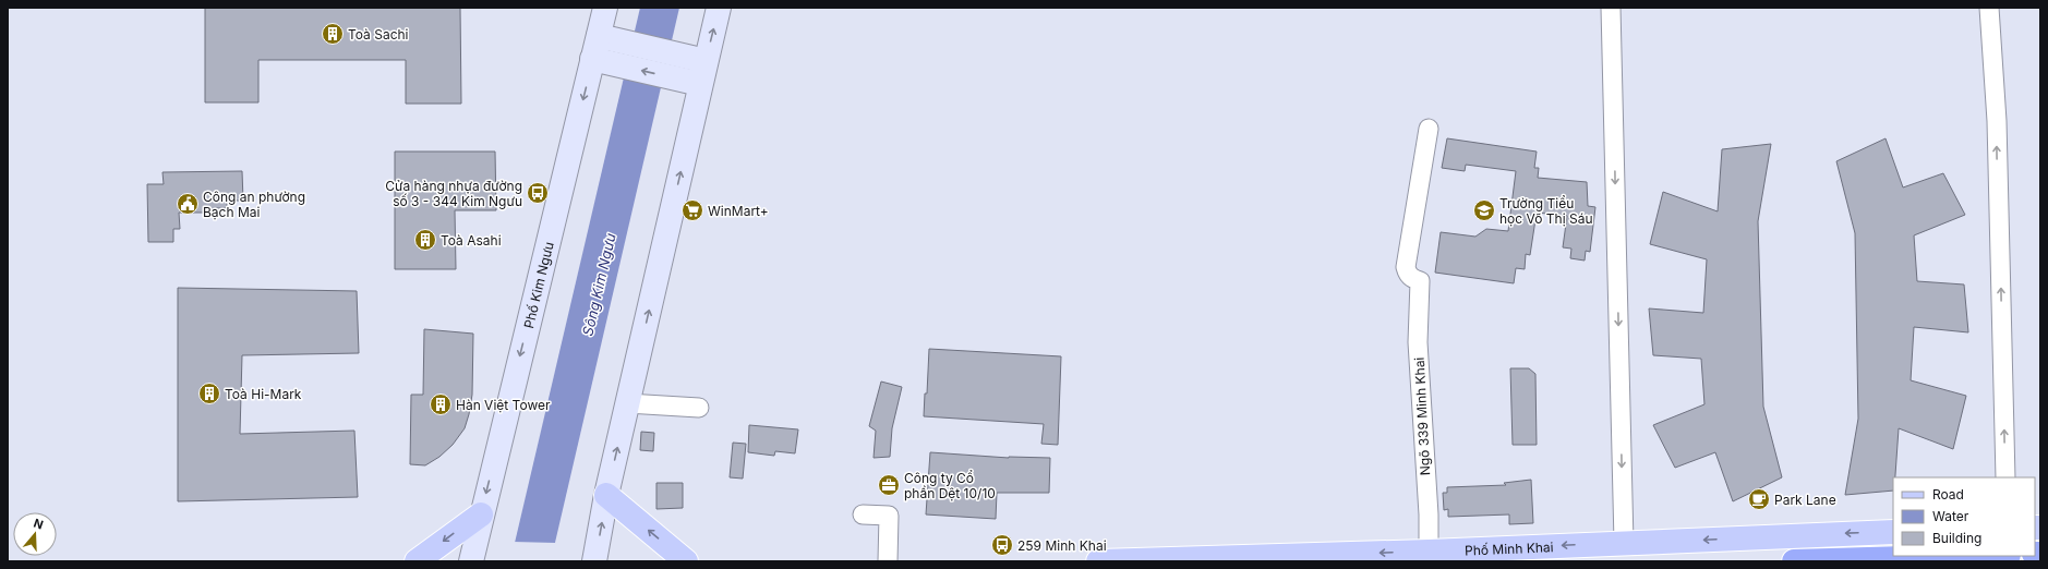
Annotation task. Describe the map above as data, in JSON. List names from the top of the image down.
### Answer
{
  "streets": {
    "main road": ["Phố Kim Ngưu", "Phố Minh Khai"],
    "street": ["Ngõ 339 Minh Khai"]
  },
  "crossings": [
    ["Ngõ 339 Minh Khai", "Phố Minh Khai"]
  ],
  "one_way": ["Phố Minh Khai"],
  "water": ["Sông Kim Ngưu"],
  "places": {
    "building": [
      "Toà Sachi",
      "Toà Asahi",
      "Toà Hi-Mark",
      "Hàn Việt Tower"
    ],
    "bus stop": ["Cửa hàng nhựa đường số 3 - 344 Kim Ngưu", "259 Minh Khai"],
    "public building": ["Công an phường Bạch Mai"],
    "supermarket": ["WinMart+"],
    "school or university": ["Trường Tiểu học Võ Thị Sáu"],
    "office": ["Công ty Cổ phần Dệt 10/10"],
    "cafe": ["Park Lane"]
  },
  "legend": ["Road", "Water", "Building"],
  "north": "top"
}
